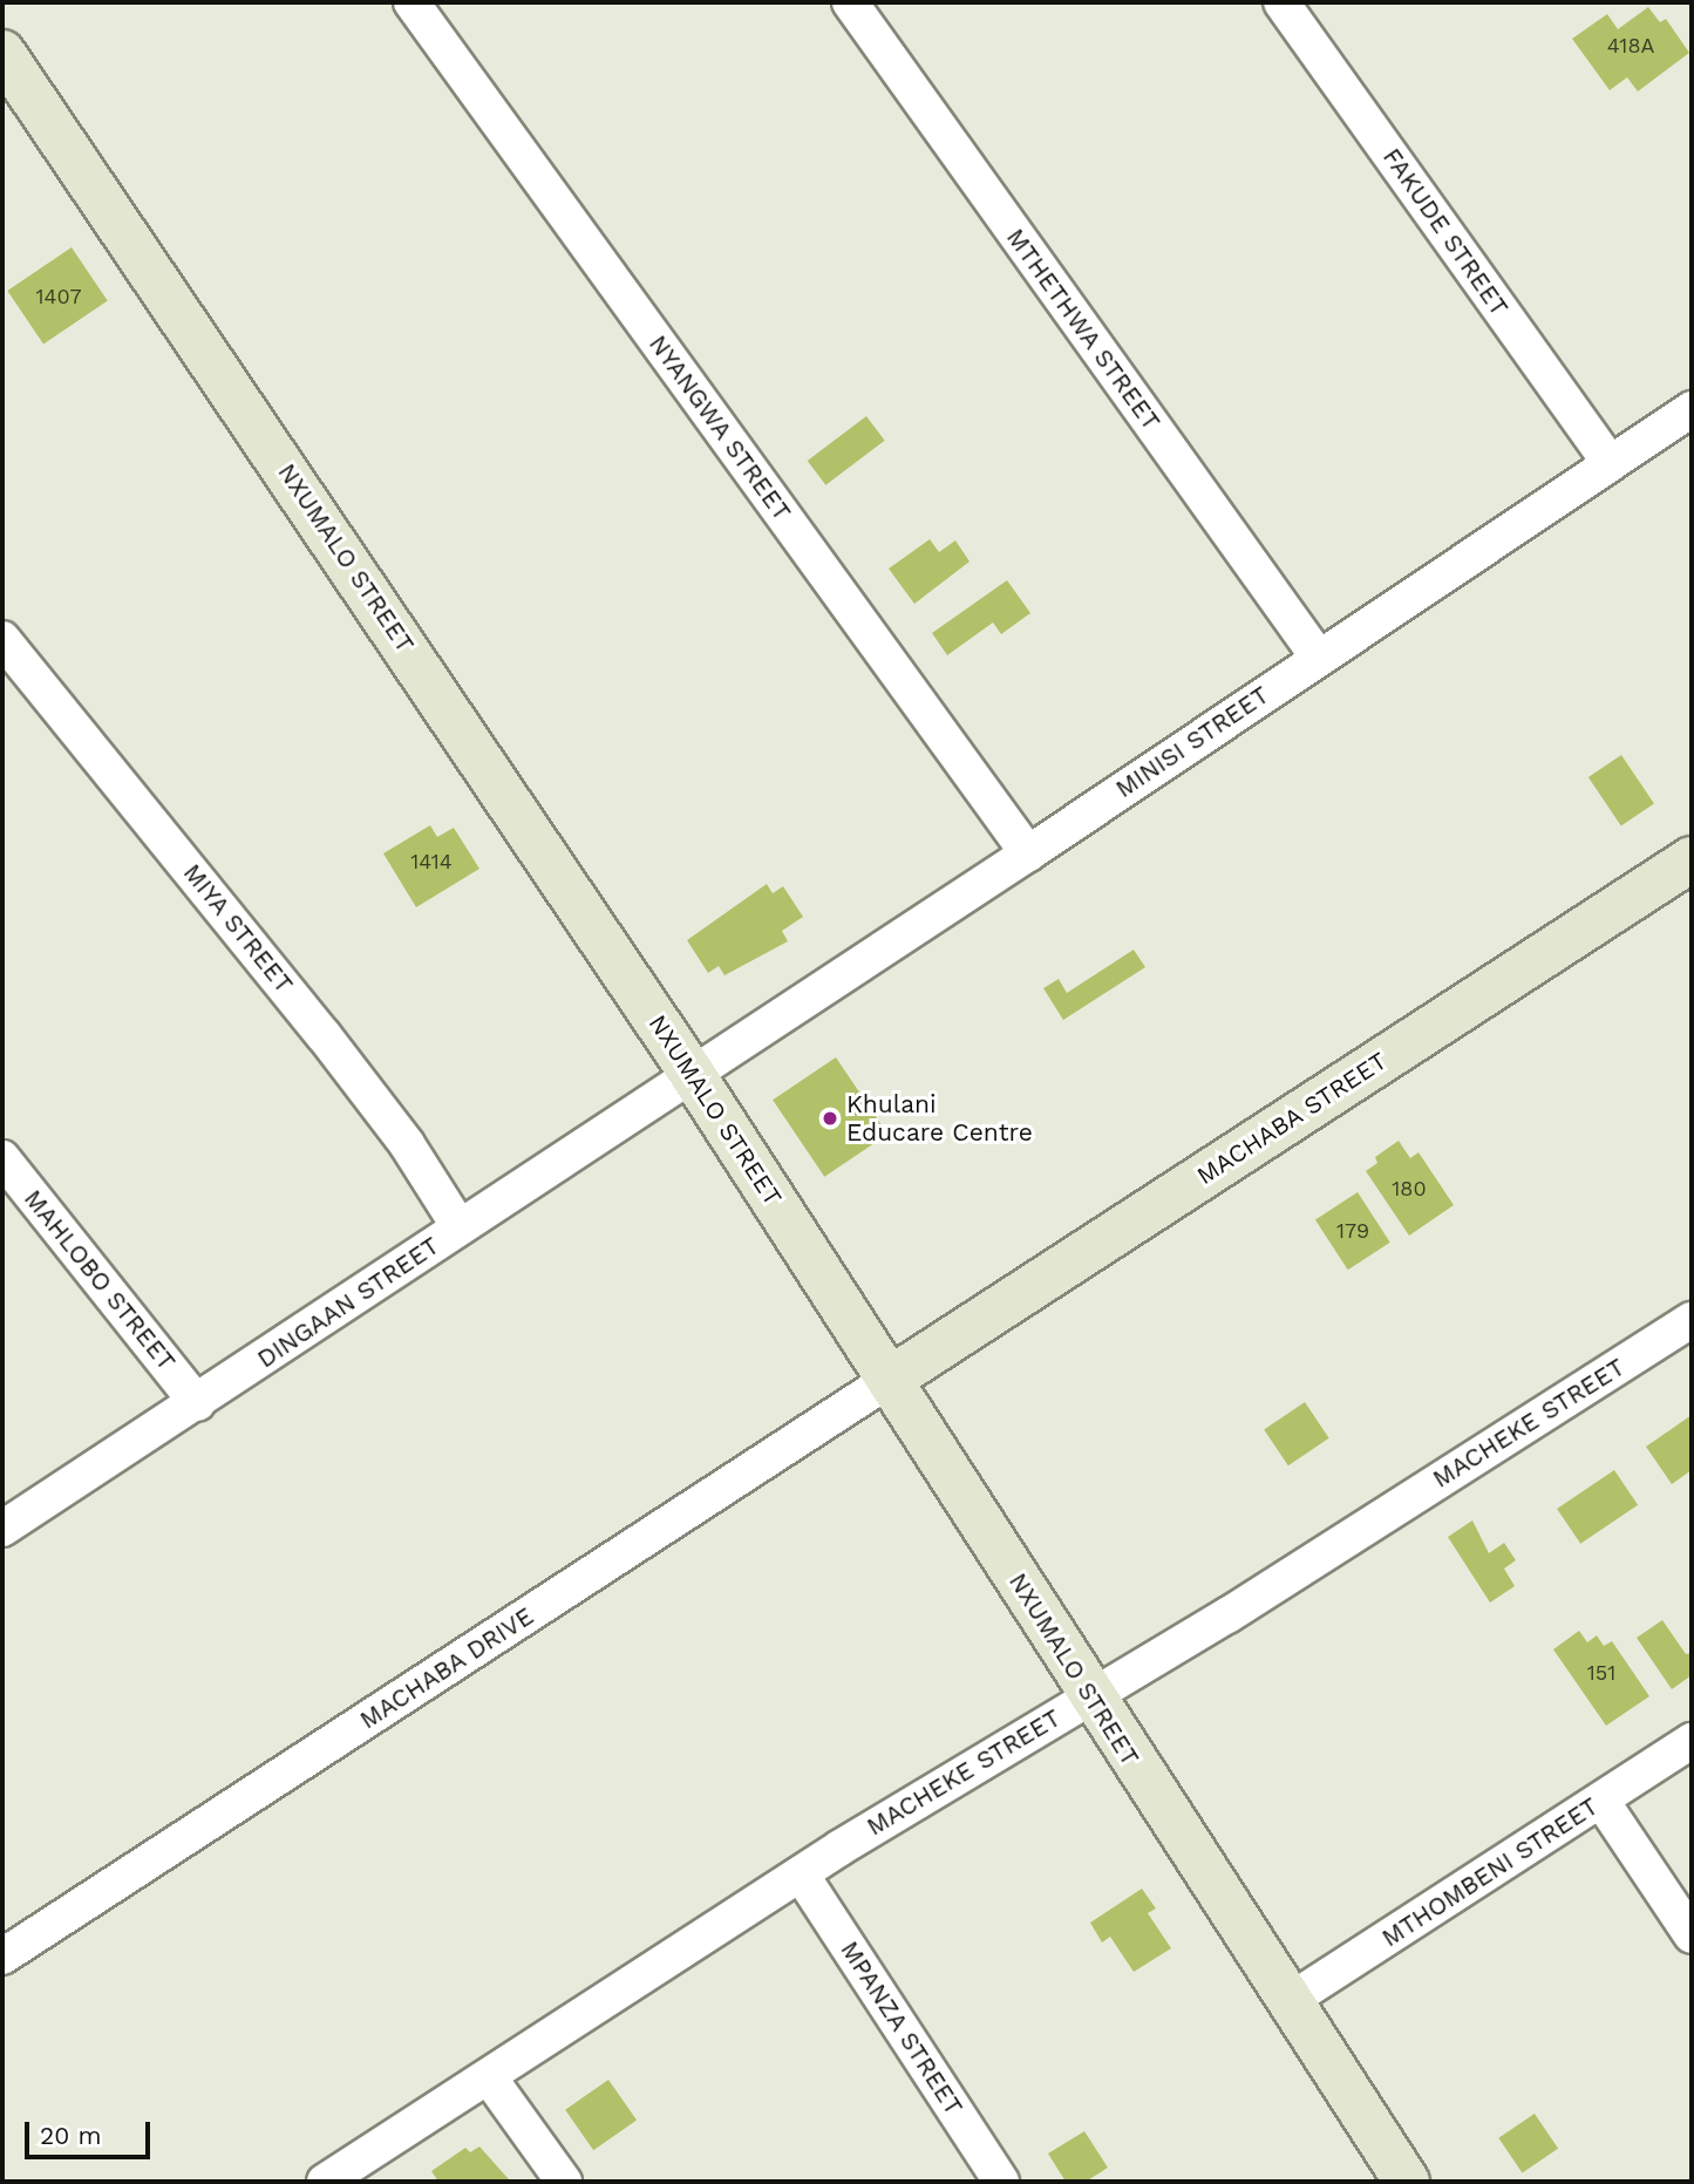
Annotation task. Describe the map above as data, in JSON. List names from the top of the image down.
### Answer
{
  "streets": {
    "street": [
      "FAKUDE STREET",
      "MTHETHWA STREET",
      "NYANGWA STREET",
      "NXUMALO STREET",
      "MINISI STREET",
      "MIYA STREET",
      "MACHABA STREET",
      "MAHLOBO STREET",
      "DINGAAN STREET",
      "MACHEKE STREET",
      "MACHABA DRIVE",
      "MTHOMBENI STREET",
      "MPANZA STREET"
    ]
  },
  "crossings": [
    ["FAKUDE STREET", "MINISI STREET"],
    ["MTHETHWA STREET", "MINISI STREET"],
    ["NYANGWA STREET", "MINISI STREET"],
    ["NXUMALO STREET", "MINISI STREET"],
    ["NXUMALO STREET", "MACHABA STREET"],
    ["NXUMALO STREET", "DINGAAN STREET"],
    ["NXUMALO STREET", "MACHEKE STREET"],
    ["NXUMALO STREET", "MACHABA DRIVE"],
    ["NXUMALO STREET", "MTHOMBENI STREET"],
    ["MINISI STREET", "DINGAAN STREET"],
    ["MIYA STREET", "DINGAAN STREET"],
    ["MACHABA STREET", "MACHABA DRIVE"],
    ["MAHLOBO STREET", "DINGAAN STREET"],
    ["MACHEKE STREET", "MPANZA STREET"]
  ],
  "places": ["Khulani Educare Centre"],
  "house_numbers": [
    "418A",
    "1407",
    "1414",
    "180",
    "179",
    "151"
  ],
  "scale_bar": "20 m"
}
